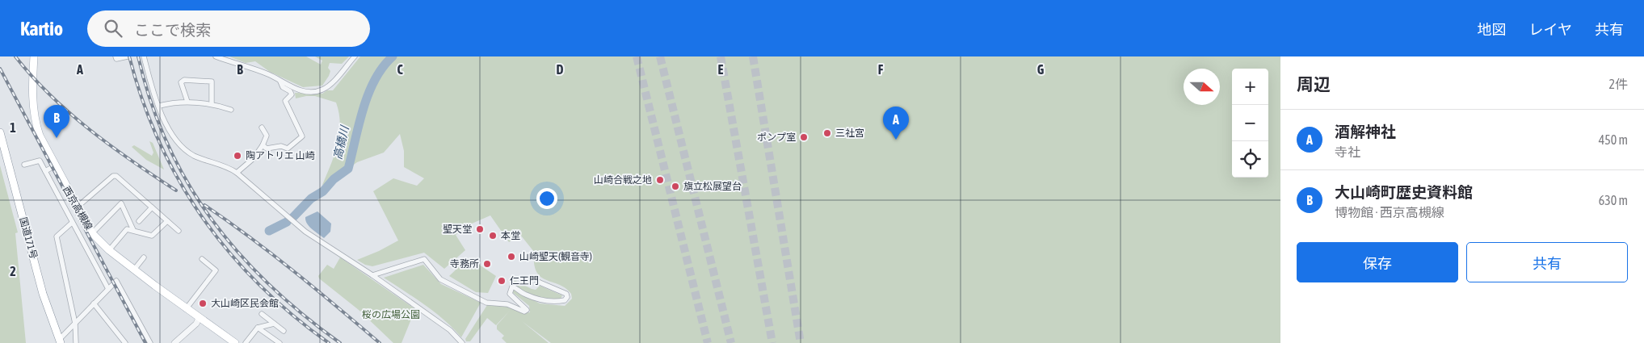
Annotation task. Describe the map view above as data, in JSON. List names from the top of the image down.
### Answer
{
  "streets": {
    "main road": ["西京高槻線", "国道171号"]
  },
  "water": ["高橋川"],
  "parks": ["桜の広場公園"],
  "places": [
    "三社宮",
    "ポンプ室",
    "陶アトリエ 山崎",
    "山崎合戦之地",
    "旗立松展望台",
    "聖天堂",
    "本堂",
    "山崎聖天(観音寺)",
    "寺務所",
    "仁王門",
    "大山崎区民会館"
  ],
  "north": "right",
  "page": {
    "header": "Kartio",
    "search": "ここで検索",
    "nav": ["地図", "レイヤ", "共有"],
    "heading": ["周辺", "2件"],
    "map_buttons": ["+", "−"],
    "pins": ["B", "A"],
    "list": [
      {
        "mark": "A",
        "name": "酒解神社",
        "note": "寺社",
        "value": "450 m"
      },
      {
        "mark": "B",
        "name": "大山崎町歴史資料館",
        "note": "博物館 · 西京高槻線",
        "value": "630 m"
      }
    ],
    "buttons": ["保存", "共有"]
  },
  "grid": {
    "columns": [
      "A",
      "B",
      "C",
      "D",
      "E",
      "F",
      "G"
    ],
    "rows": ["1", "2"]
  }
}
